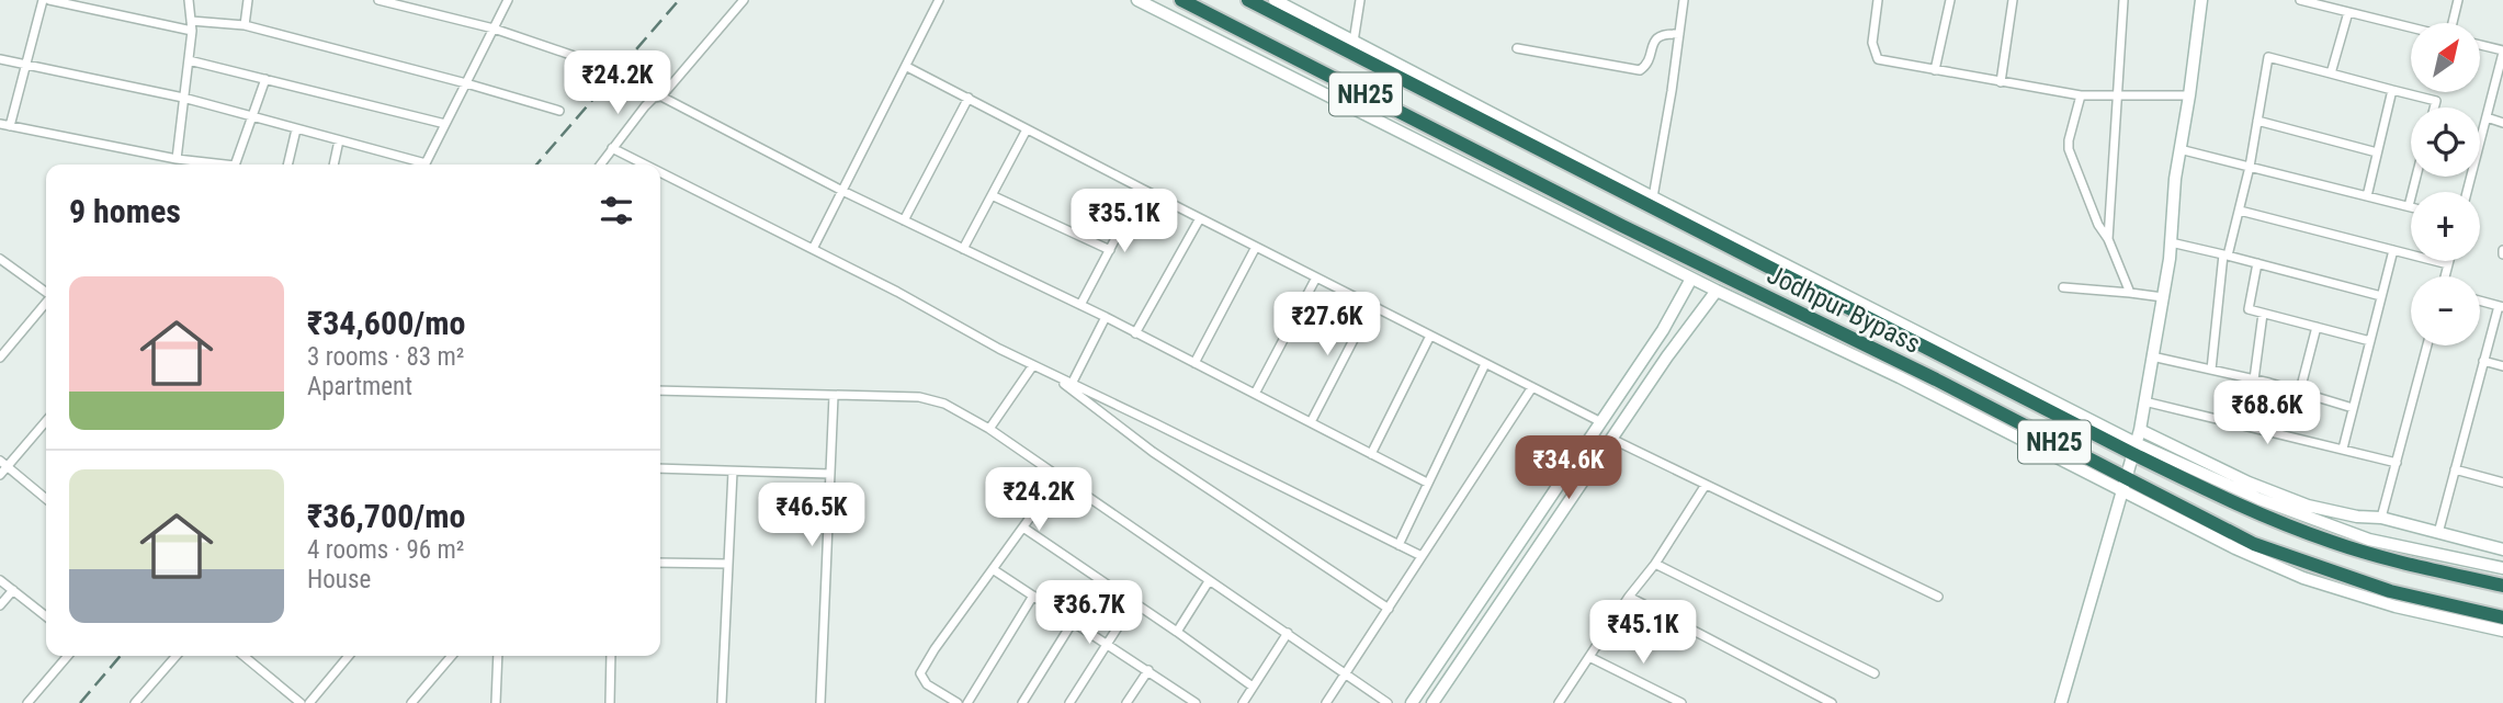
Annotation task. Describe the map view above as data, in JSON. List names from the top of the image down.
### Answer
{
  "streets": {
    "highway": ["NH25", "Jodhpur Bypass"]
  },
  "north": "top right",
  "page": {
    "map_buttons": ["+", "−"],
    "price": [
      "₹24.2K",
      "₹35.1K",
      "₹27.6K",
      "₹68.6K",
      "₹34.6K",
      "₹24.2K",
      "₹46.5K",
      "₹36.7K",
      "₹45.1K"
    ],
    "heading": "9 homes",
    "list": [
      {
        "name": "₹34,600/mo",
        "note": "3 rooms · 83 m² · Apartment"
      },
      {
        "name": "₹36,700/mo",
        "note": "4 rooms · 96 m² · House"
      }
    ]
  }
}
